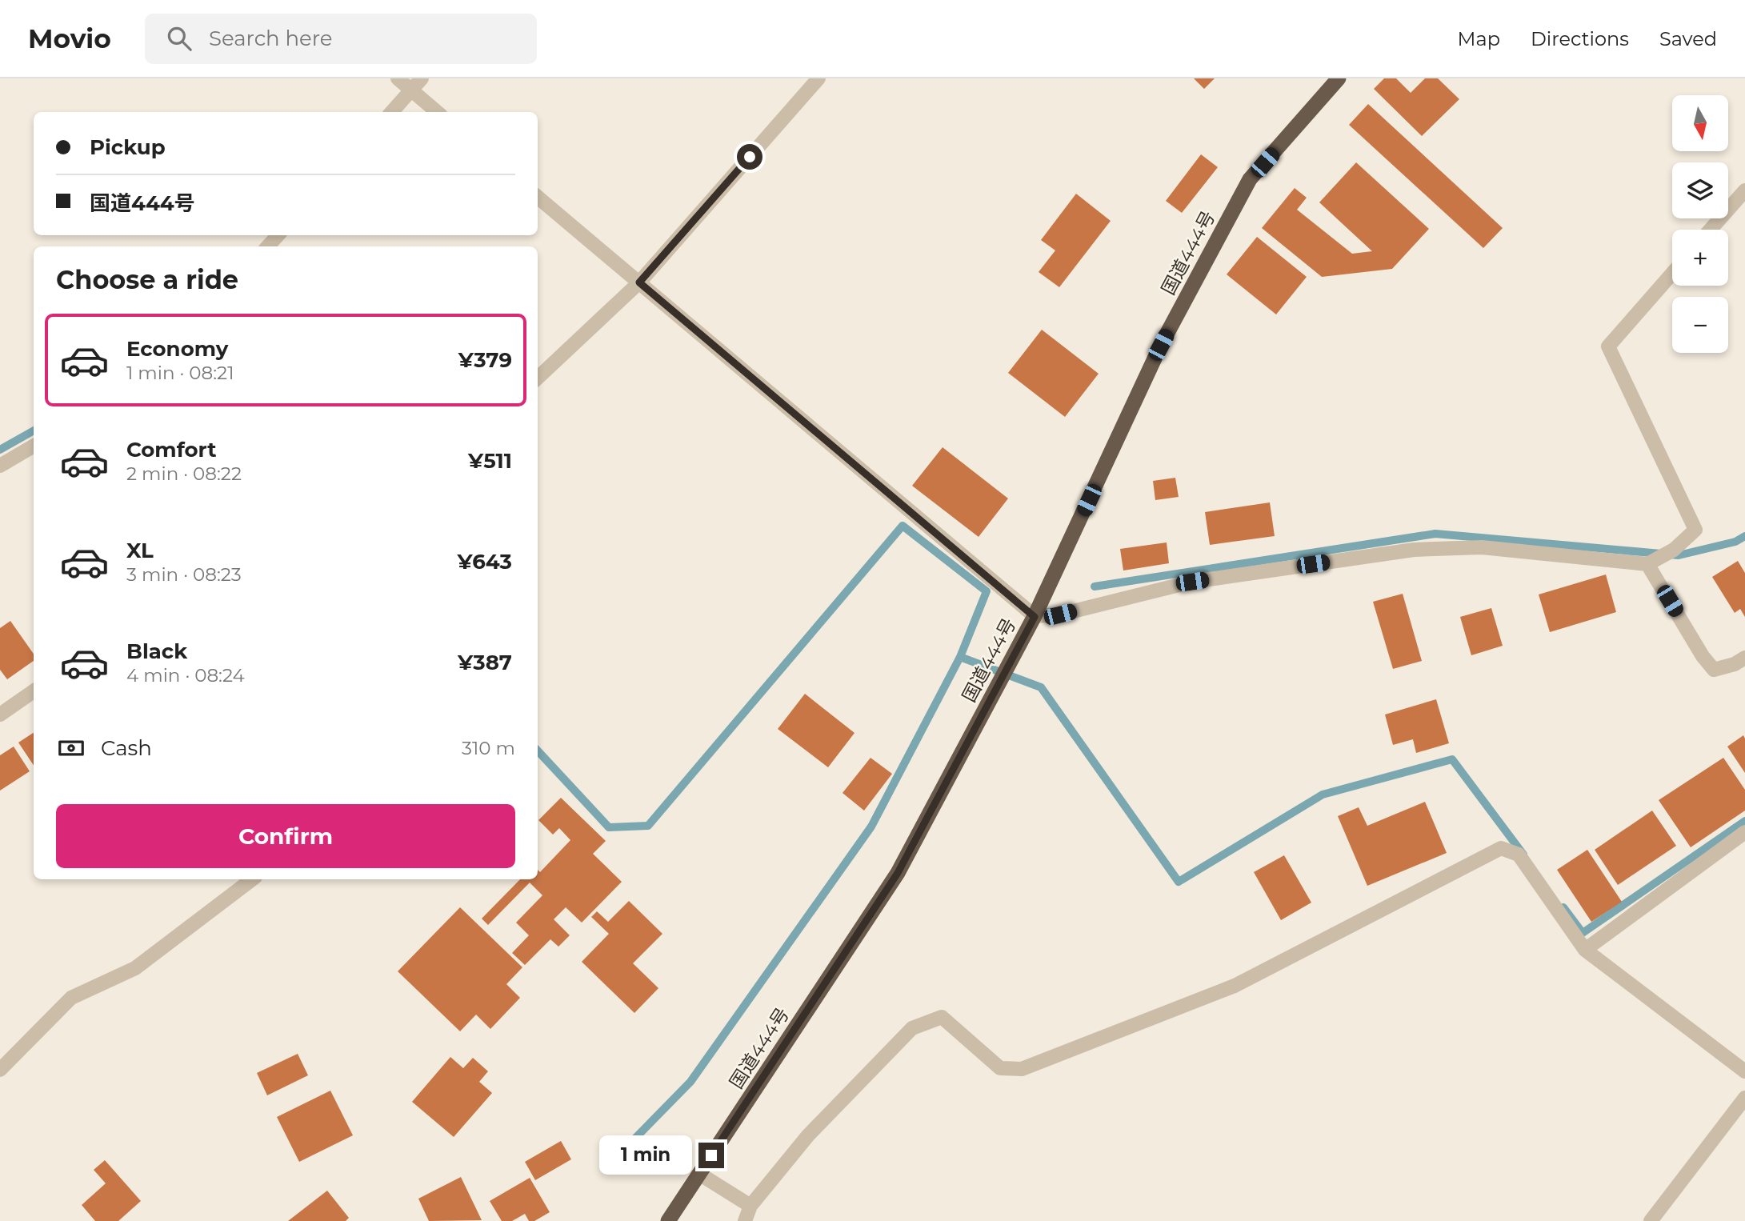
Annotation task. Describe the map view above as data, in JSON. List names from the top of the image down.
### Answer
{
  "streets": {
    "highway": ["国道444号"]
  },
  "north": "bottom",
  "page": {
    "header": "Movio",
    "search": "Search here",
    "nav": ["Map", "Directions", "Saved"],
    "map_buttons": ["+", "−"],
    "banner": ["Pickup", "国道444号"],
    "heading": "Choose a ride",
    "list": [
      {
        "name": "Economy",
        "note": "1 min · 08:21",
        "value": "¥379"
      },
      {
        "name": "Comfort",
        "note": "2 min · 08:22",
        "value": "¥511"
      },
      {
        "name": "XL",
        "note": "3 min · 08:23",
        "value": "¥643"
      },
      {
        "name": "Black",
        "note": "4 min · 08:24",
        "value": "¥387"
      }
    ],
    "pay": ["Cash", "310 m"],
    "buttons": "Confirm",
    "bubble": "1 min"
  }
}
